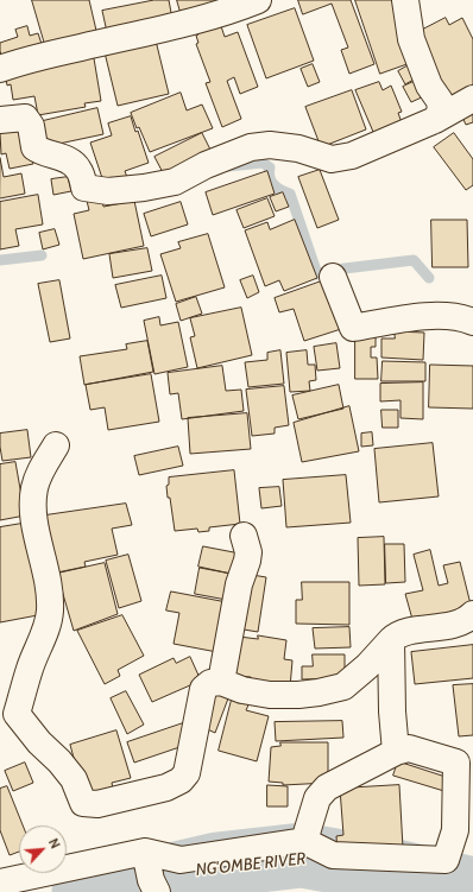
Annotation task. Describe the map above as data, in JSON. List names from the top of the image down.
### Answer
{
  "water": ["NG'OMBE RIVER"],
  "north": "top right"
}
